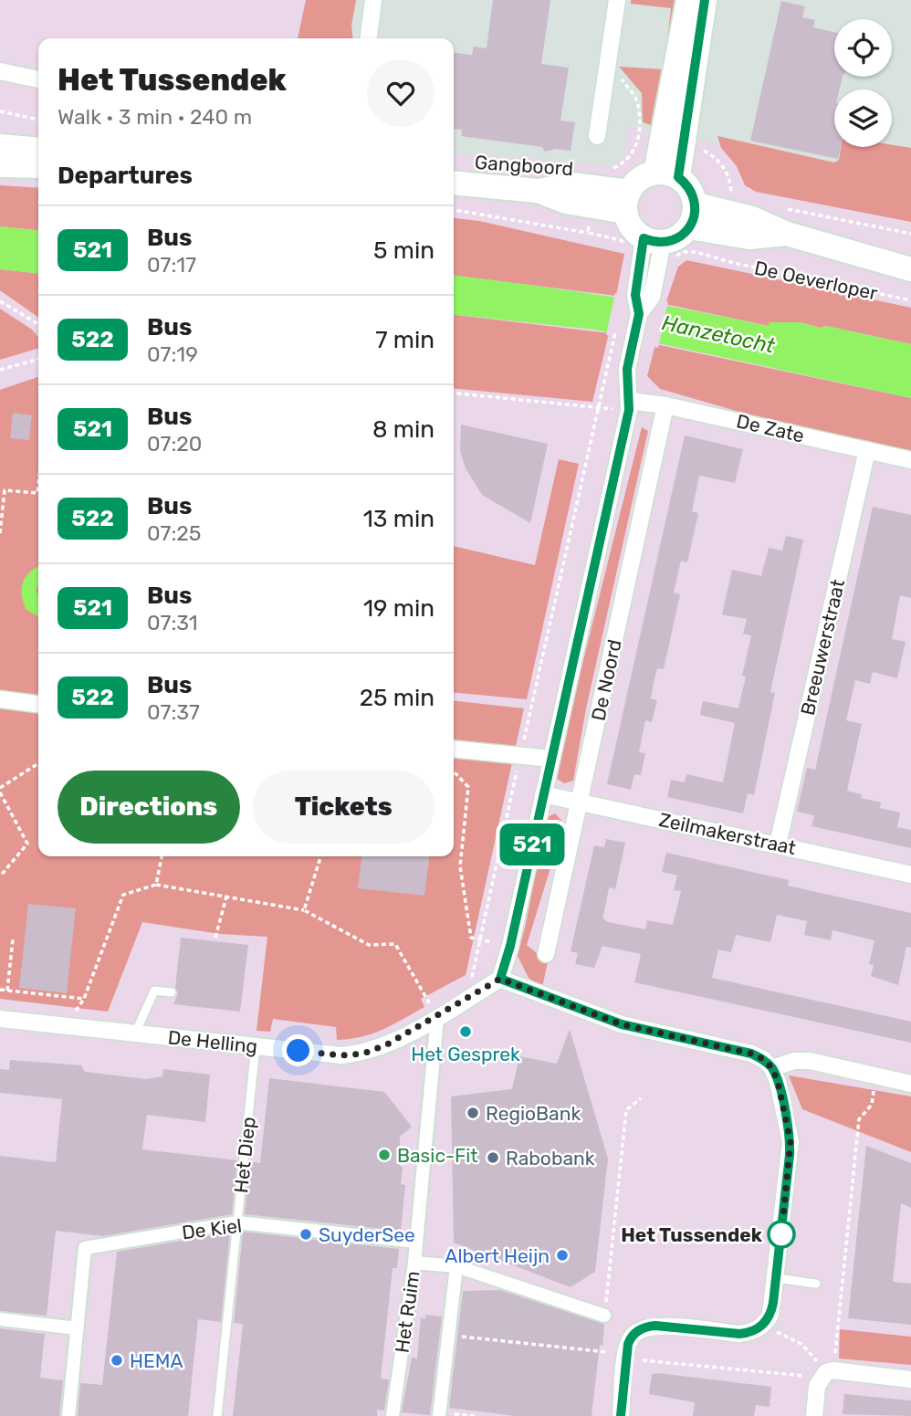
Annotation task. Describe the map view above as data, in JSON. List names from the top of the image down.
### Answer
{
  "streets": {
    "main road": ["Gangboord", "De Oeverloper"],
    "street": [
      "De Zate",
      "Breeuwerstraat",
      "De Noord",
      "Zeilmakerstraat",
      "De Helling",
      "De Kiel",
      "Het Ruim"
    ],
    "lane": ["Het Diep"]
  },
  "crossings": [
    ["Gangboord", "De Oeverloper"],
    ["Gangboord", "De Noord"],
    ["De Oeverloper", "De Noord"],
    ["De Zate", "Breeuwerstraat"],
    ["De Zate", "De Noord"],
    ["Breeuwerstraat", "Zeilmakerstraat"],
    ["De Noord", "Zeilmakerstraat"],
    ["De Noord", "De Helling"],
    ["De Helling", "Het Diep"],
    ["De Helling", "Het Ruim"],
    ["Het Diep", "De Kiel"],
    ["De Kiel", "Het Ruim"]
  ],
  "water": ["Hanzetocht"],
  "places": [
    "Het Gesprek",
    "RegioBank",
    "Basic-Fit",
    "Rabobank",
    "SuyderSee",
    "Het Tussendek",
    "Albert Heijn",
    "HEMA"
  ],
  "lines": ["bus line 521"],
  "page": {
    "on_map": "521",
    "heading": [
      ["Het Tussendek", "Walk · 3 min · 240 m"],
      "Departures"
    ],
    "list": [
      {
        "mark": "521",
        "name": "Bus",
        "note": "07:17",
        "value": "5 min"
      },
      {
        "mark": "522",
        "name": "Bus",
        "note": "07:19",
        "value": "7 min"
      },
      {
        "mark": "521",
        "name": "Bus",
        "note": "07:20",
        "value": "8 min"
      },
      {
        "mark": "522",
        "name": "Bus",
        "note": "07:25",
        "value": "13 min"
      },
      {
        "mark": "521",
        "name": "Bus",
        "note": "07:31",
        "value": "19 min"
      },
      {
        "mark": "522",
        "name": "Bus",
        "note": "07:37",
        "value": "25 min"
      }
    ],
    "buttons": ["Directions", "Tickets"]
  }
}
